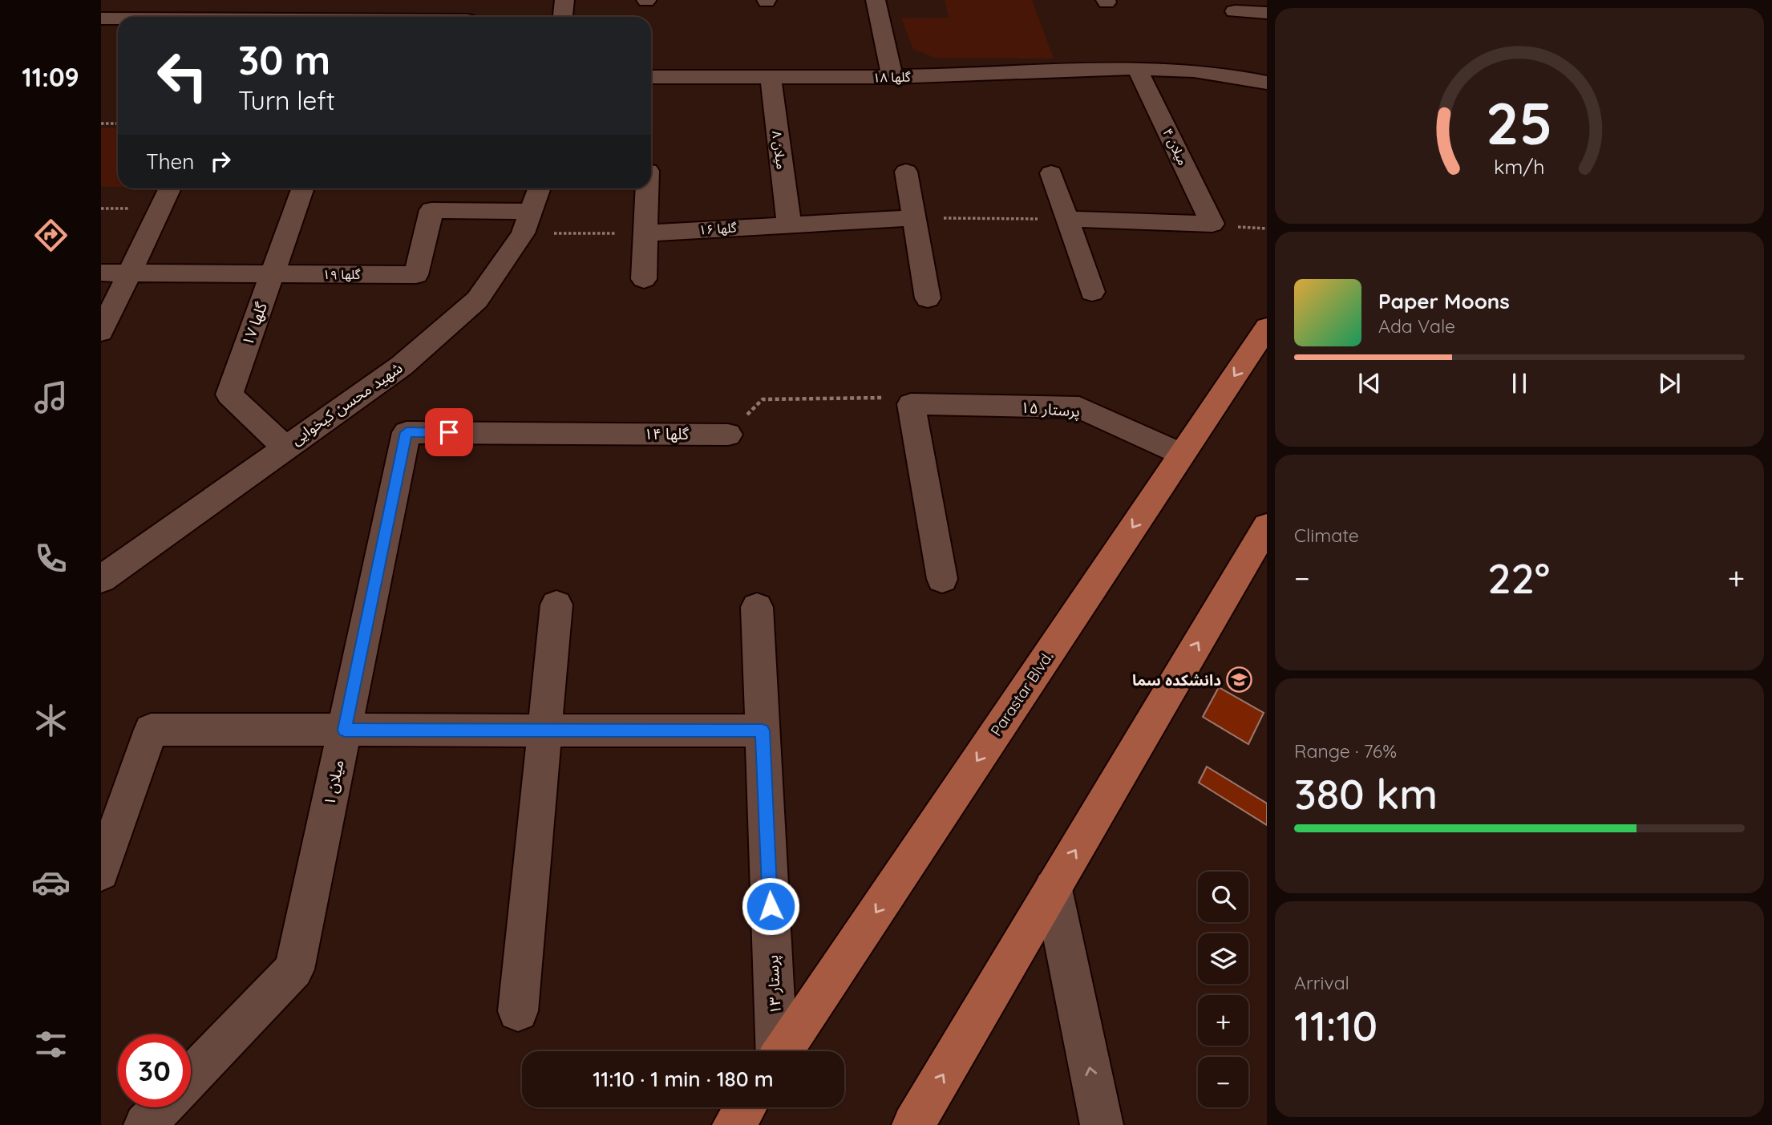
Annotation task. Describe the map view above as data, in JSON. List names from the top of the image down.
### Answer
{
  "streets": {
    "main road": ["Parastar Blvd."],
    "street": [
      "گلها ۱۸",
      "میلان ۴",
      "میلان ۸",
      "گلها ۱۶",
      "گلها ۱۹",
      "گلها ۱۷",
      "شهید محسن کیخوایی",
      "پرستار ۱۵",
      "گلها ۱۴",
      "میلان ۱",
      "پرستار ۱۳"
    ]
  },
  "crossings": [
    ["گلها ۱۸", "میلان ۴"],
    ["گلها ۱۸", "میلان ۸"],
    ["میلان ۸", "گلها ۱۶"],
    ["گلها ۱۹", "گلها ۱۷"],
    ["گلها ۱۹", "شهید محسن کیخوایی"],
    ["گلها ۱۷", "شهید محسن کیخوایی"],
    ["پرستار ۱۵", "Parastar Blvd."],
    ["گلها ۱۴", "میلان ۱"]
  ],
  "places": {
    "school or university": ["دانشکده سما"]
  },
  "page": {
    "tabs": "11:09",
    "turn": ["30 m", "Turn left"],
    "then": "Then",
    "song": ["Paper Moons", "Ada Vale"],
    "tile": [
      "Climate",
      ["Range · 76%", "380 km"],
      ["Arrival", "11:10"]
    ],
    "heat": ["−", "22°", "+"],
    "map_buttons": ["+", "−"],
    "limit": "30",
    "trip": "11:10 · 1 min · 180 m",
    "gauge": ["25", "km/h"]
  }
}
